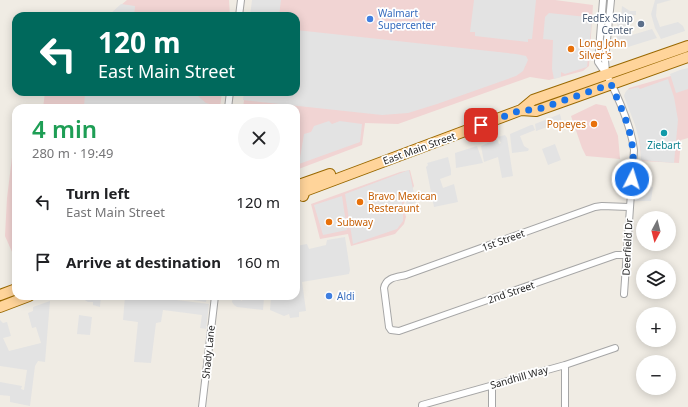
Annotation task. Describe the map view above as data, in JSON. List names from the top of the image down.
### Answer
{
  "streets": {
    "main road": ["East Main Street"],
    "street": [
      "1st Street",
      "Deerfield Dr",
      "2nd Street",
      "Shady Lane",
      "Sandhill Way"
    ]
  },
  "crossings": [
    ["East Main Street", "Deerfield Dr"],
    ["1st Street", "Deerfield Dr"],
    ["1st Street", "2nd Street"],
    ["Deerfield Dr", "2nd Street"]
  ],
  "places": [
    "Walmart Supercenter",
    "FedEx Ship Center",
    "Long John Silver's",
    "Popeyes",
    "Ziebart",
    "Bravo Mexican Resteraunt",
    "Subway",
    "Aldi"
  ],
  "north": "bottom",
  "page": {
    "turn": ["120 m", "East Main Street"],
    "heading": ["4 min", "280 m · 19:49"],
    "list": [
      {
        "name": "Turn left",
        "note": "East Main Street",
        "value": "120 m"
      },
      {
        "name": "Arrive at destination",
        "value": "160 m"
      }
    ],
    "map_buttons": ["+", "−"]
  }
}
